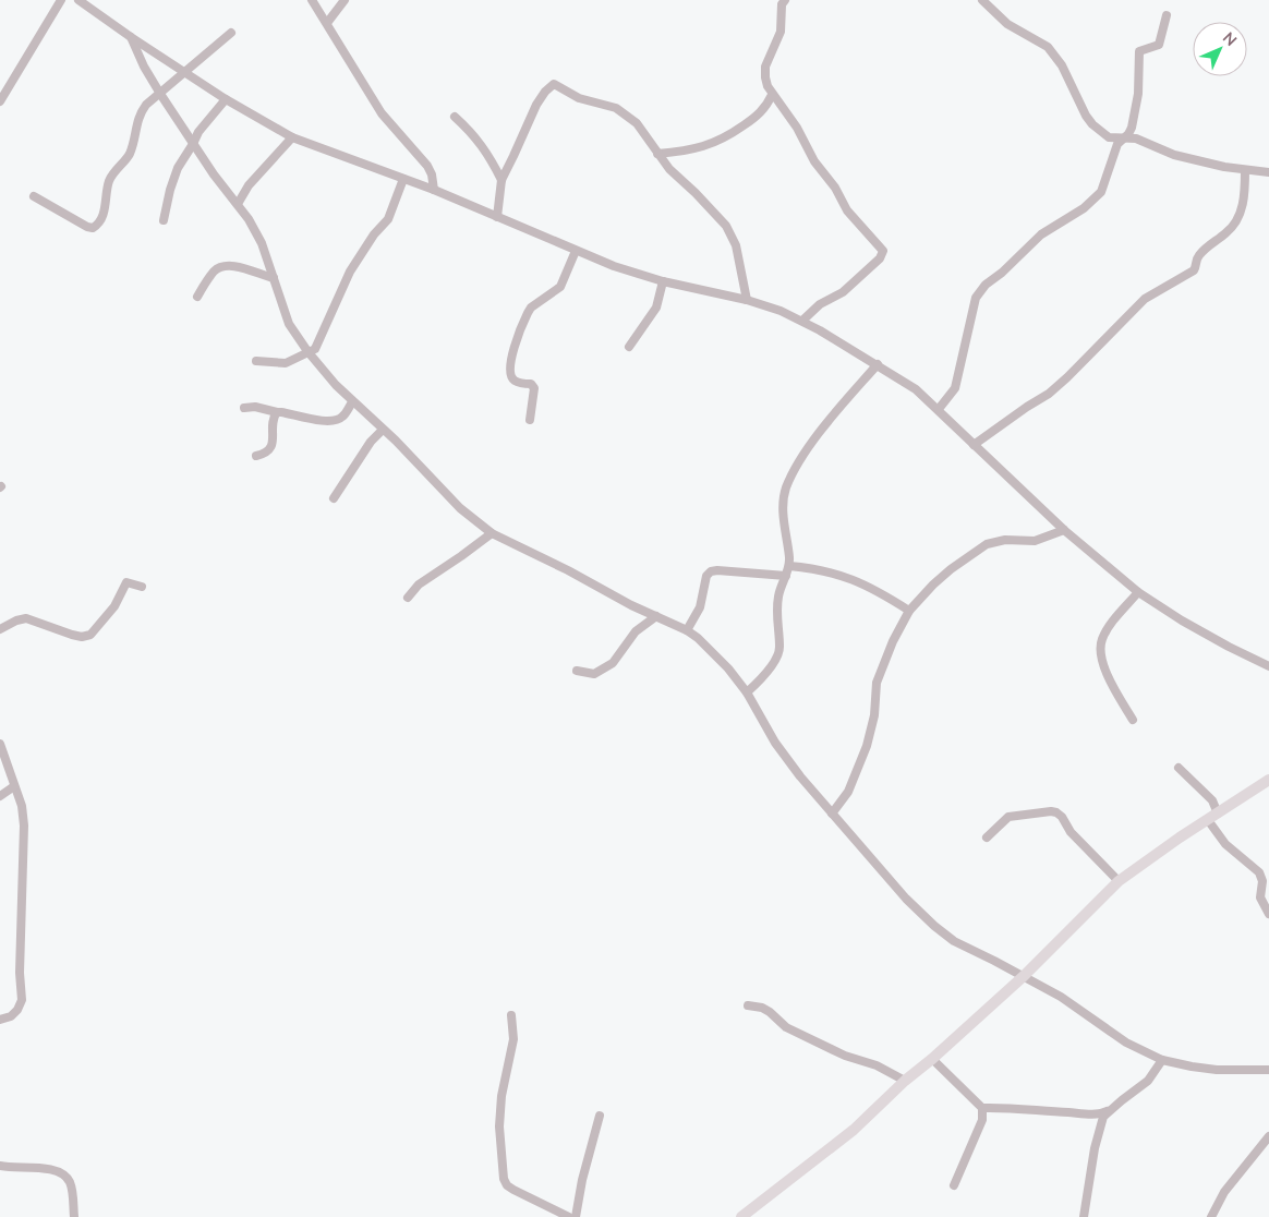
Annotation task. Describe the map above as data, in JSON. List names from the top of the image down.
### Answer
{
  "north": "top right"
}
